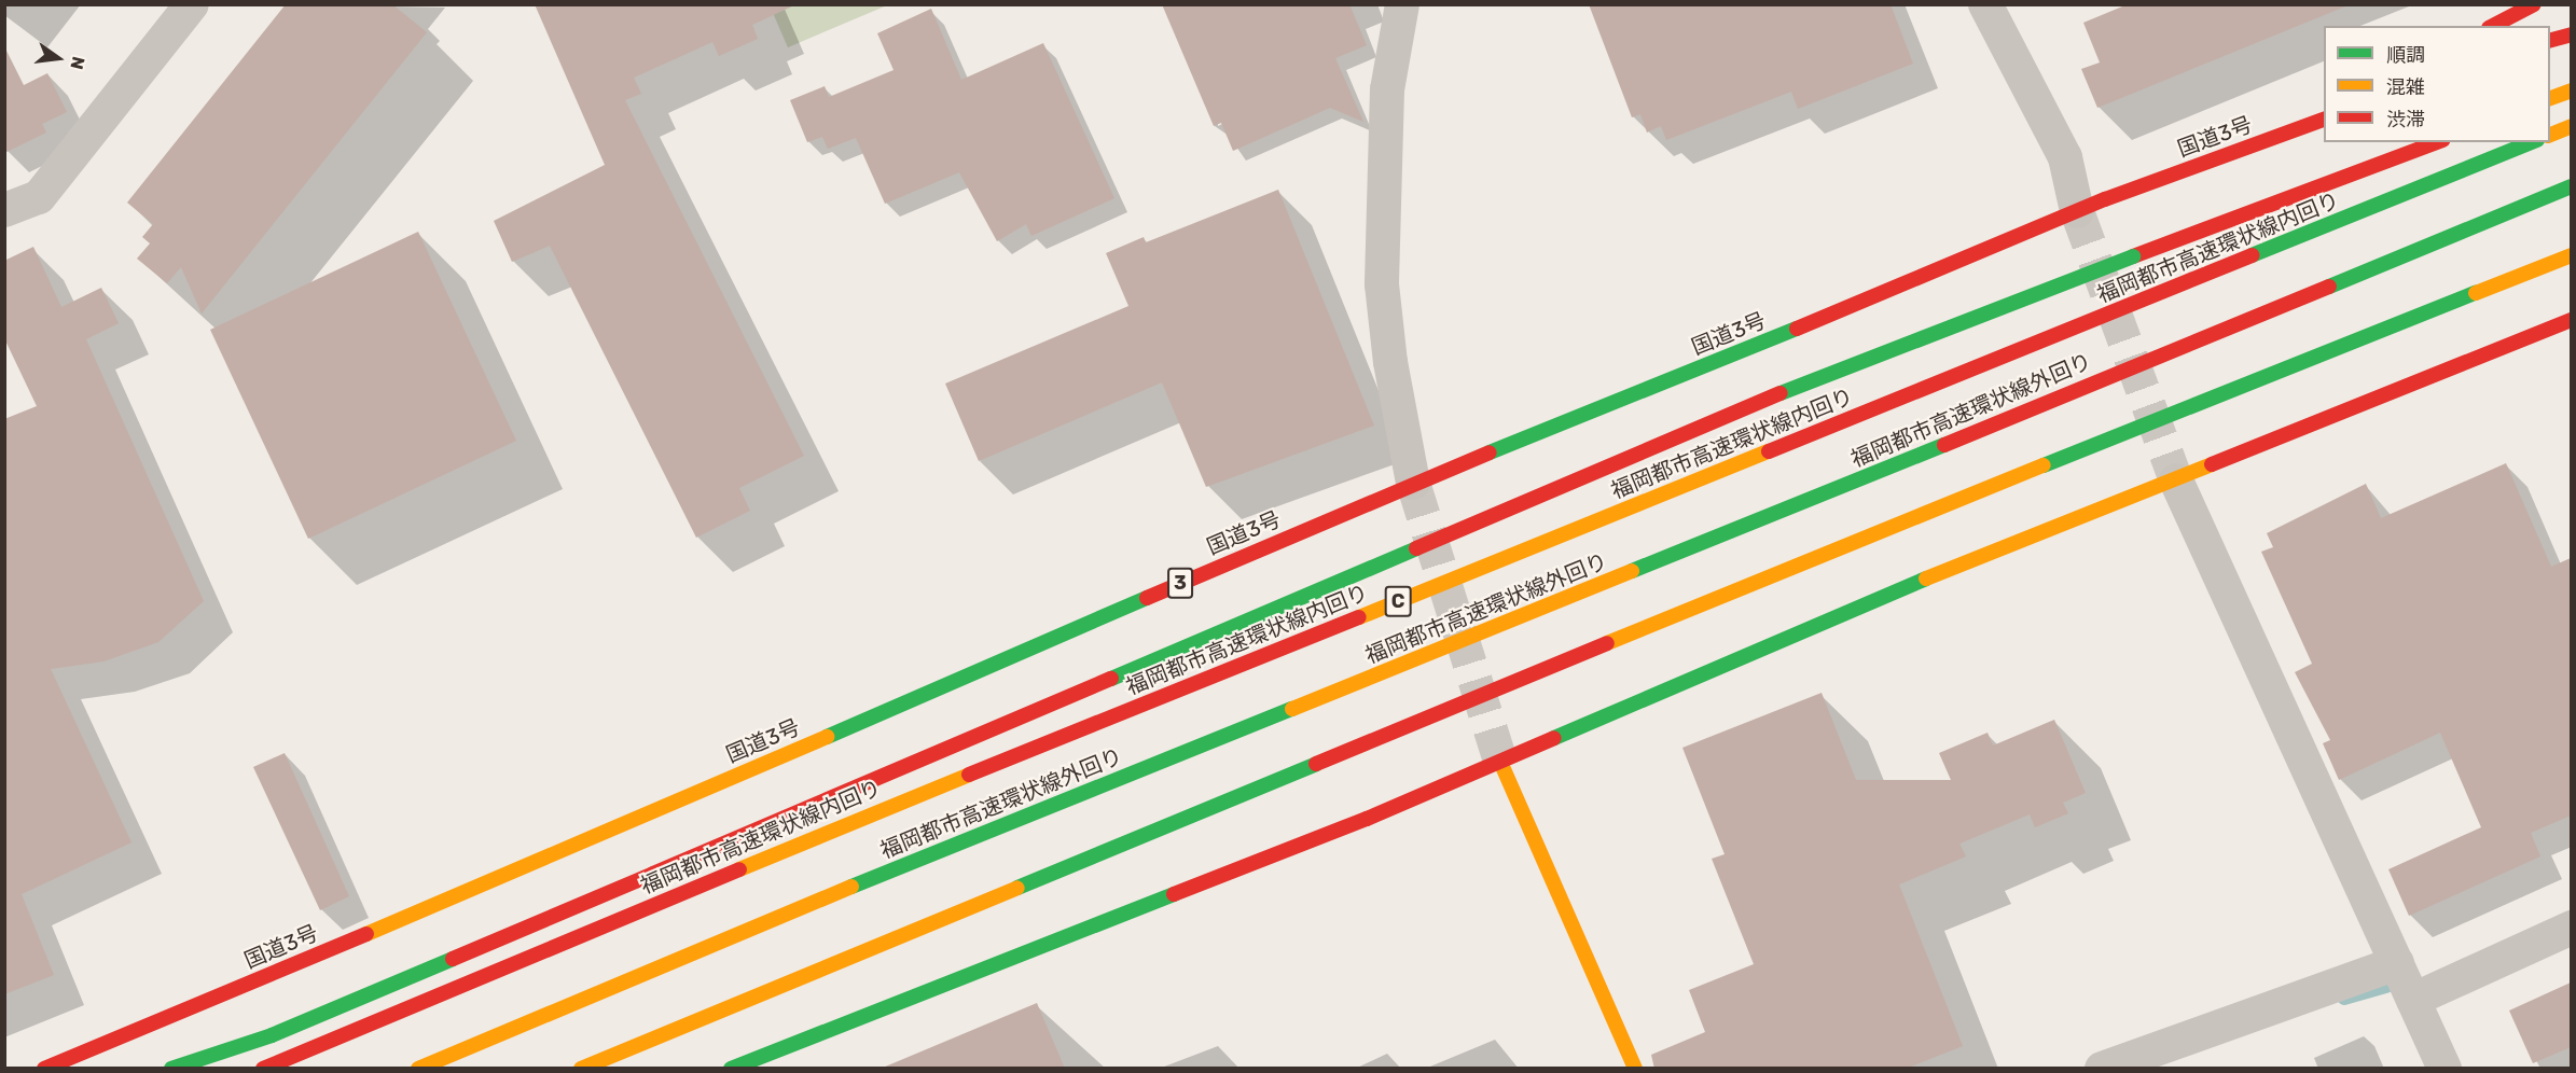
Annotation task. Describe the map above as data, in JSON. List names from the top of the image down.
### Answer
{
  "streets": {
    "main road": [
      "国道3号",
      "福岡都市高速環状線内回り",
      "福岡都市高速環状線外回り",
      "3",
      "C"
    ]
  },
  "legend": ["順調", "混雑", "渋滞"],
  "north": "right"
}
